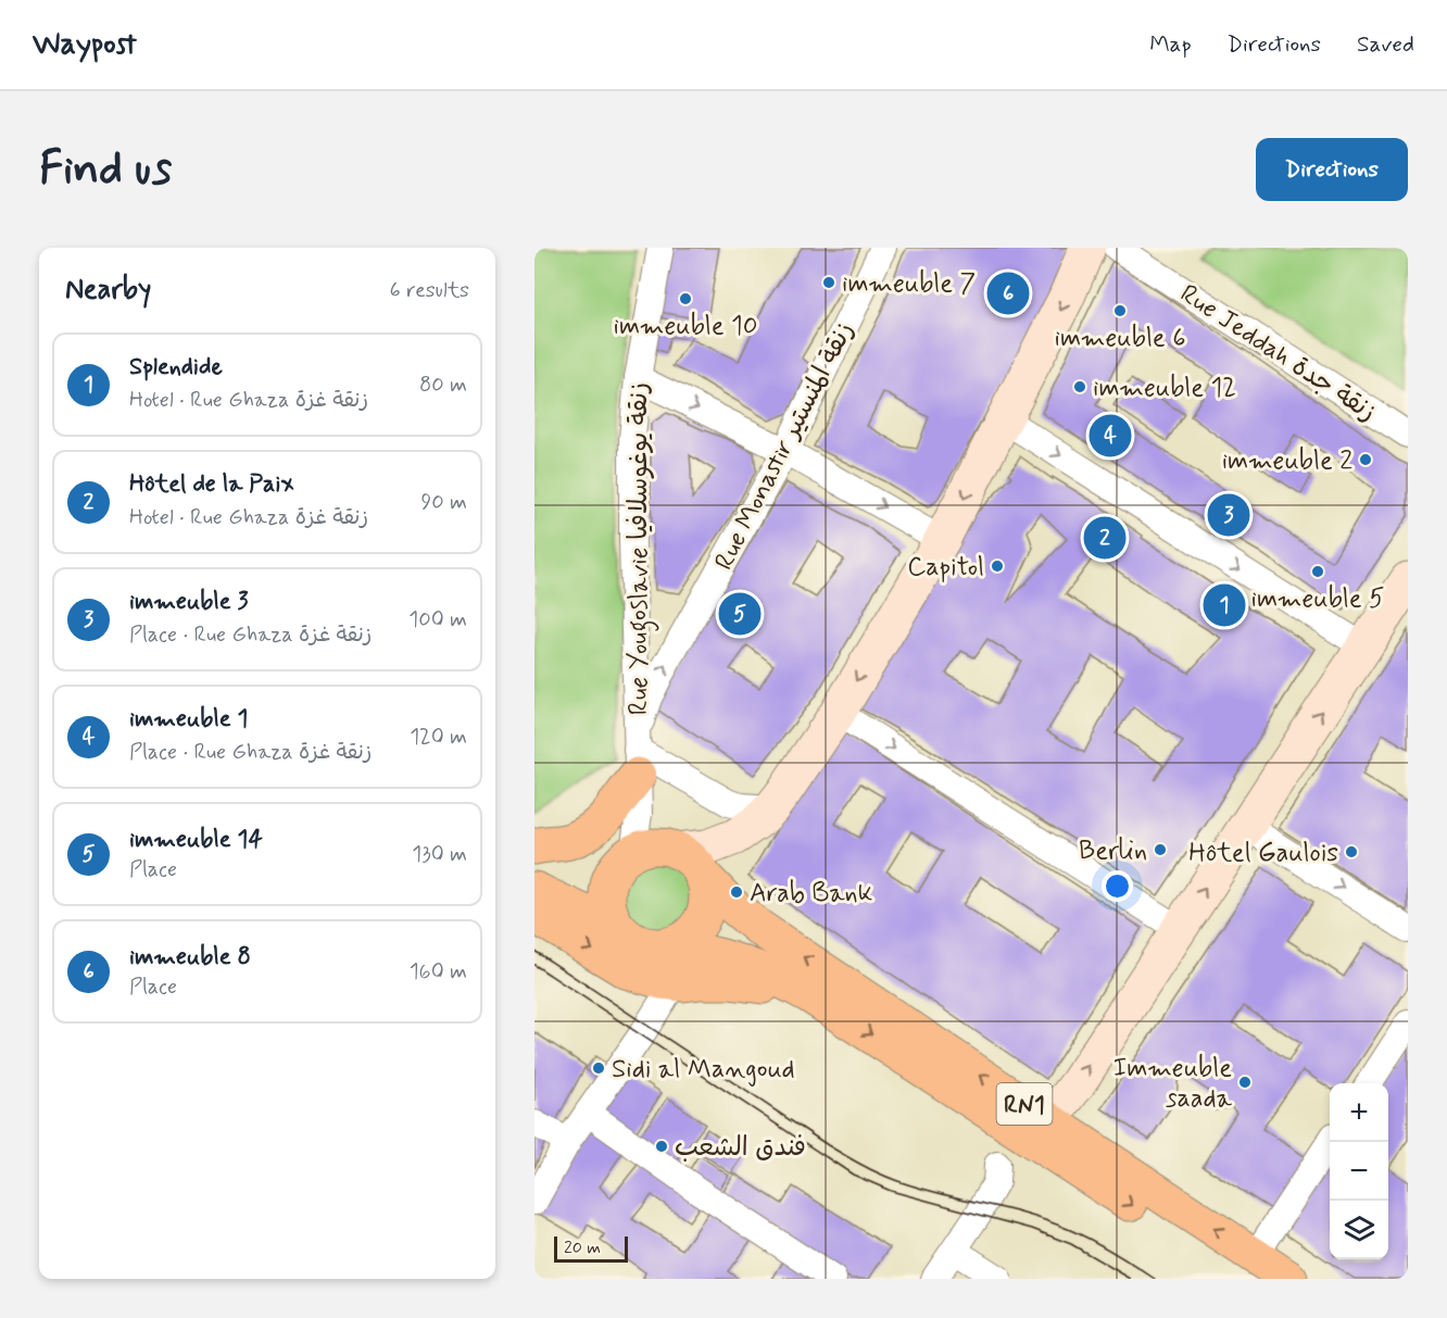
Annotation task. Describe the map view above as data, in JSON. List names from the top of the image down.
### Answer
{
  "streets": {
    "main road": ["RN1"],
    "street": ["Rue Jeddah زنقة جدة", "Rue Monastir زنقة المنستير", "Rue Yougoslavie زنقة يوغوسلافيا"]
  },
  "crossings": [
    ["Rue Monastir زنقة المنستير", "Rue Yougoslavie زنقة يوغوسلافيا"],
    ["Rue Yougoslavie زنقة يوغوسلافيا", "RN1"]
  ],
  "one_way": ["Rue Monastir زنقة المنستير"],
  "places": [
    "immeuble 7",
    "immeuble 10",
    "immeuble 6",
    "immeuble 12",
    "immeuble 2",
    "Capitol",
    "immeuble 5",
    "Berlin",
    "Hôtel Gaulois",
    "Arab Bank",
    "Sidi al Mangoud",
    "Immeuble saada",
    "فندق الشعب"
  ],
  "scale_bar": "20 m",
  "page": {
    "header": "Waypost",
    "nav": ["Map", "Directions", "Saved"],
    "buttons": "Directions",
    "title": "Find us",
    "heading": ["Nearby", "6 results"],
    "pins": [
      "6",
      "4",
      "3",
      "2",
      "1",
      "5"
    ],
    "list": [
      {
        "mark": "1",
        "name": "Splendide",
        "note": "Hotel · Rue Ghaza زنقة غزة",
        "value": "80 m"
      },
      {
        "mark": "2",
        "name": "Hôtel de la Paix",
        "note": "Hotel · Rue Ghaza زنقة غزة",
        "value": "90 m"
      },
      {
        "mark": "3",
        "name": "immeuble 3",
        "note": "Place · Rue Ghaza زنقة غزة",
        "value": "100 m"
      },
      {
        "mark": "4",
        "name": "immeuble 1",
        "note": "Place · Rue Ghaza زنقة غزة",
        "value": "120 m"
      },
      {
        "mark": "5",
        "name": "immeuble 14",
        "note": "Place",
        "value": "130 m"
      },
      {
        "mark": "6",
        "name": "immeuble 8",
        "note": "Place",
        "value": "160 m"
      }
    ],
    "map_buttons": ["+", "−"],
    "scale": "20 m"
  }
}
